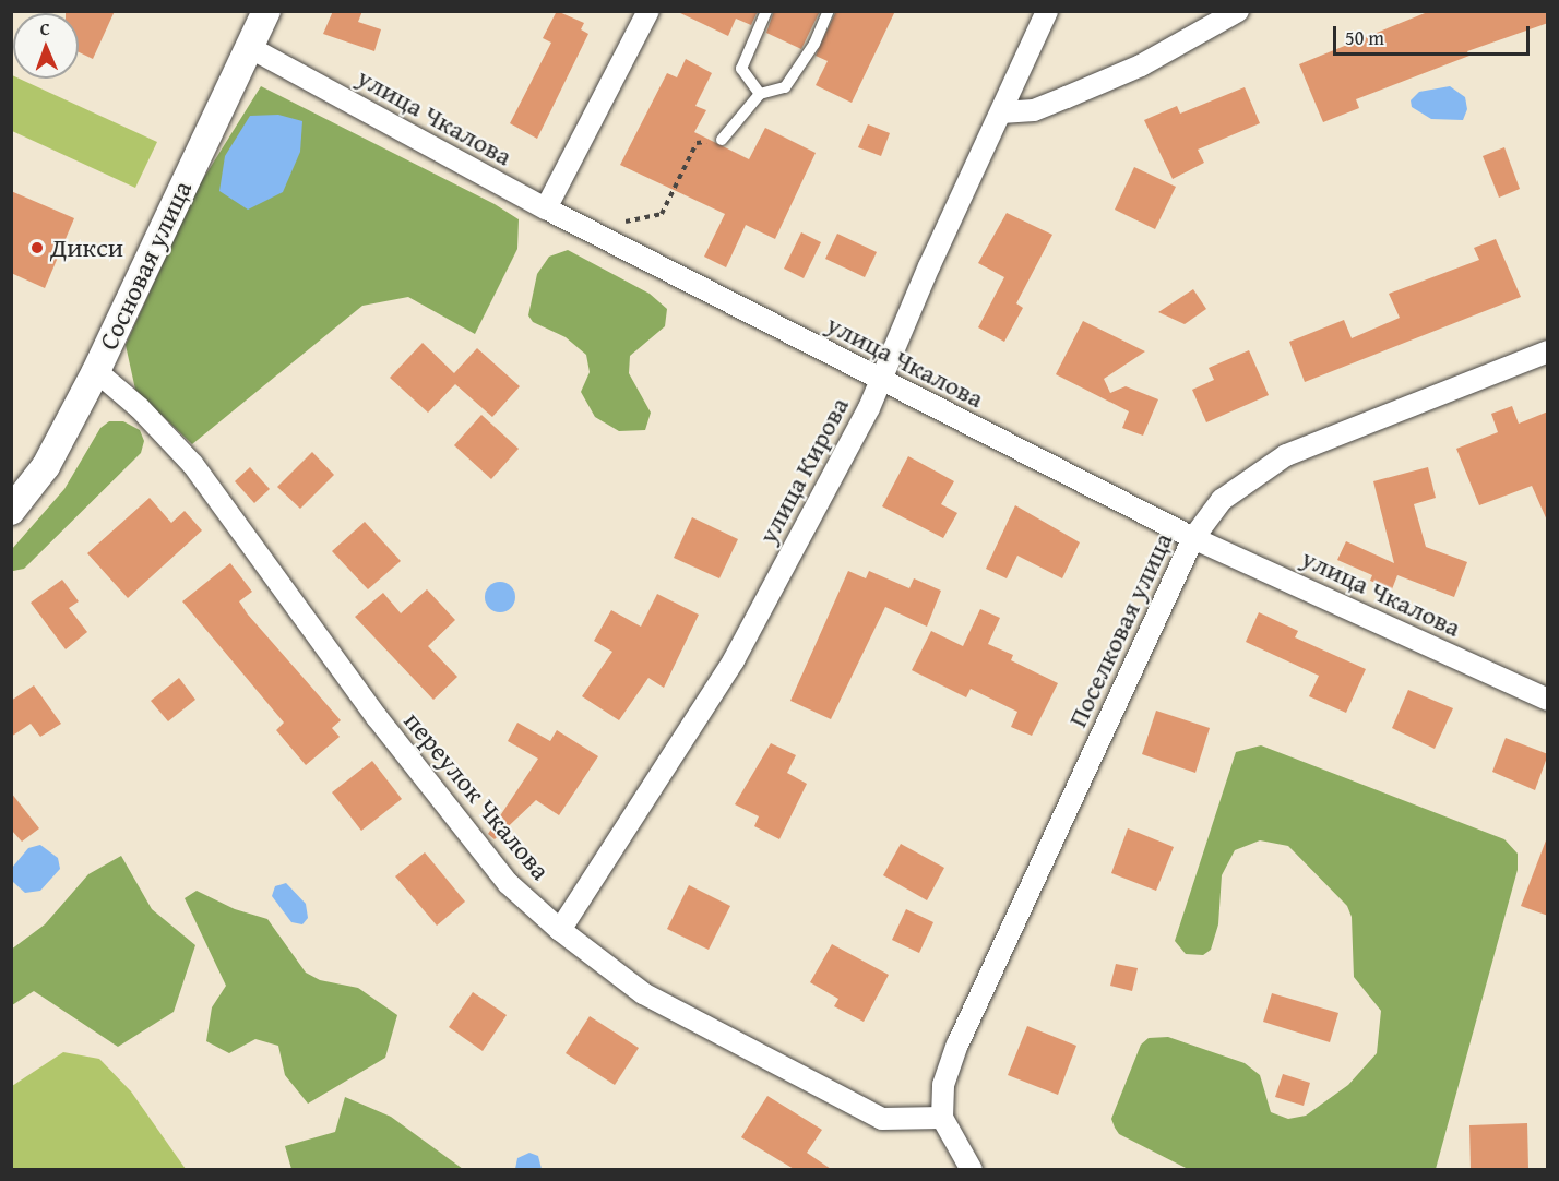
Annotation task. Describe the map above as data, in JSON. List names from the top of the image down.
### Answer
{
  "streets": {
    "street": [
      "улица Чкалова",
      "Сосновая улица",
      "улица Кирова",
      "Поселковая улица",
      "переулок Чкалова"
    ]
  },
  "crossings": [
    ["улица Чкалова", "Сосновая улица"],
    ["улица Чкалова", "улица Кирова"],
    ["улица Чкалова", "Поселковая улица"],
    ["Сосновая улица", "переулок Чкалова"],
    ["улица Кирова", "переулок Чкалова"],
    ["Поселковая улица", "переулок Чкалова"]
  ],
  "places": ["Дикси"],
  "scale_bar": "50 m",
  "north": "top"
}
